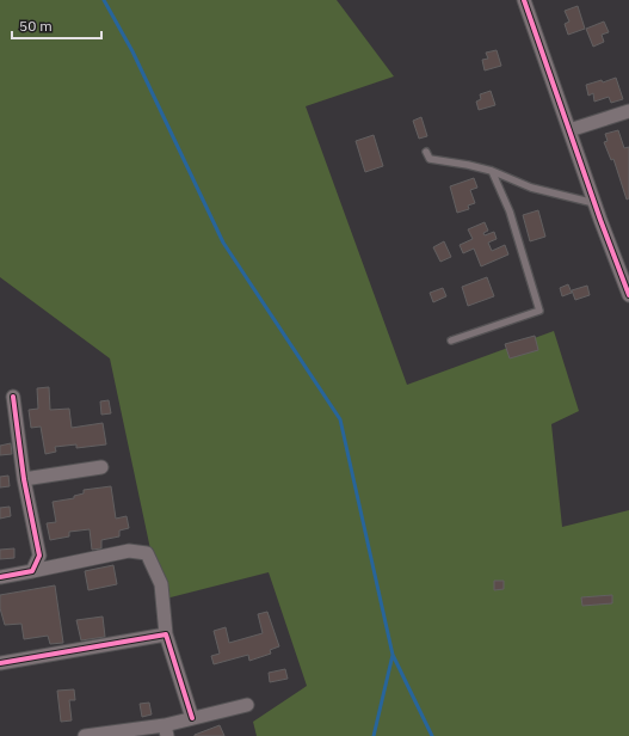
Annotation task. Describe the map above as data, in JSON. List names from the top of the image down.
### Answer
{
  "scale_bar": "50 m"
}
